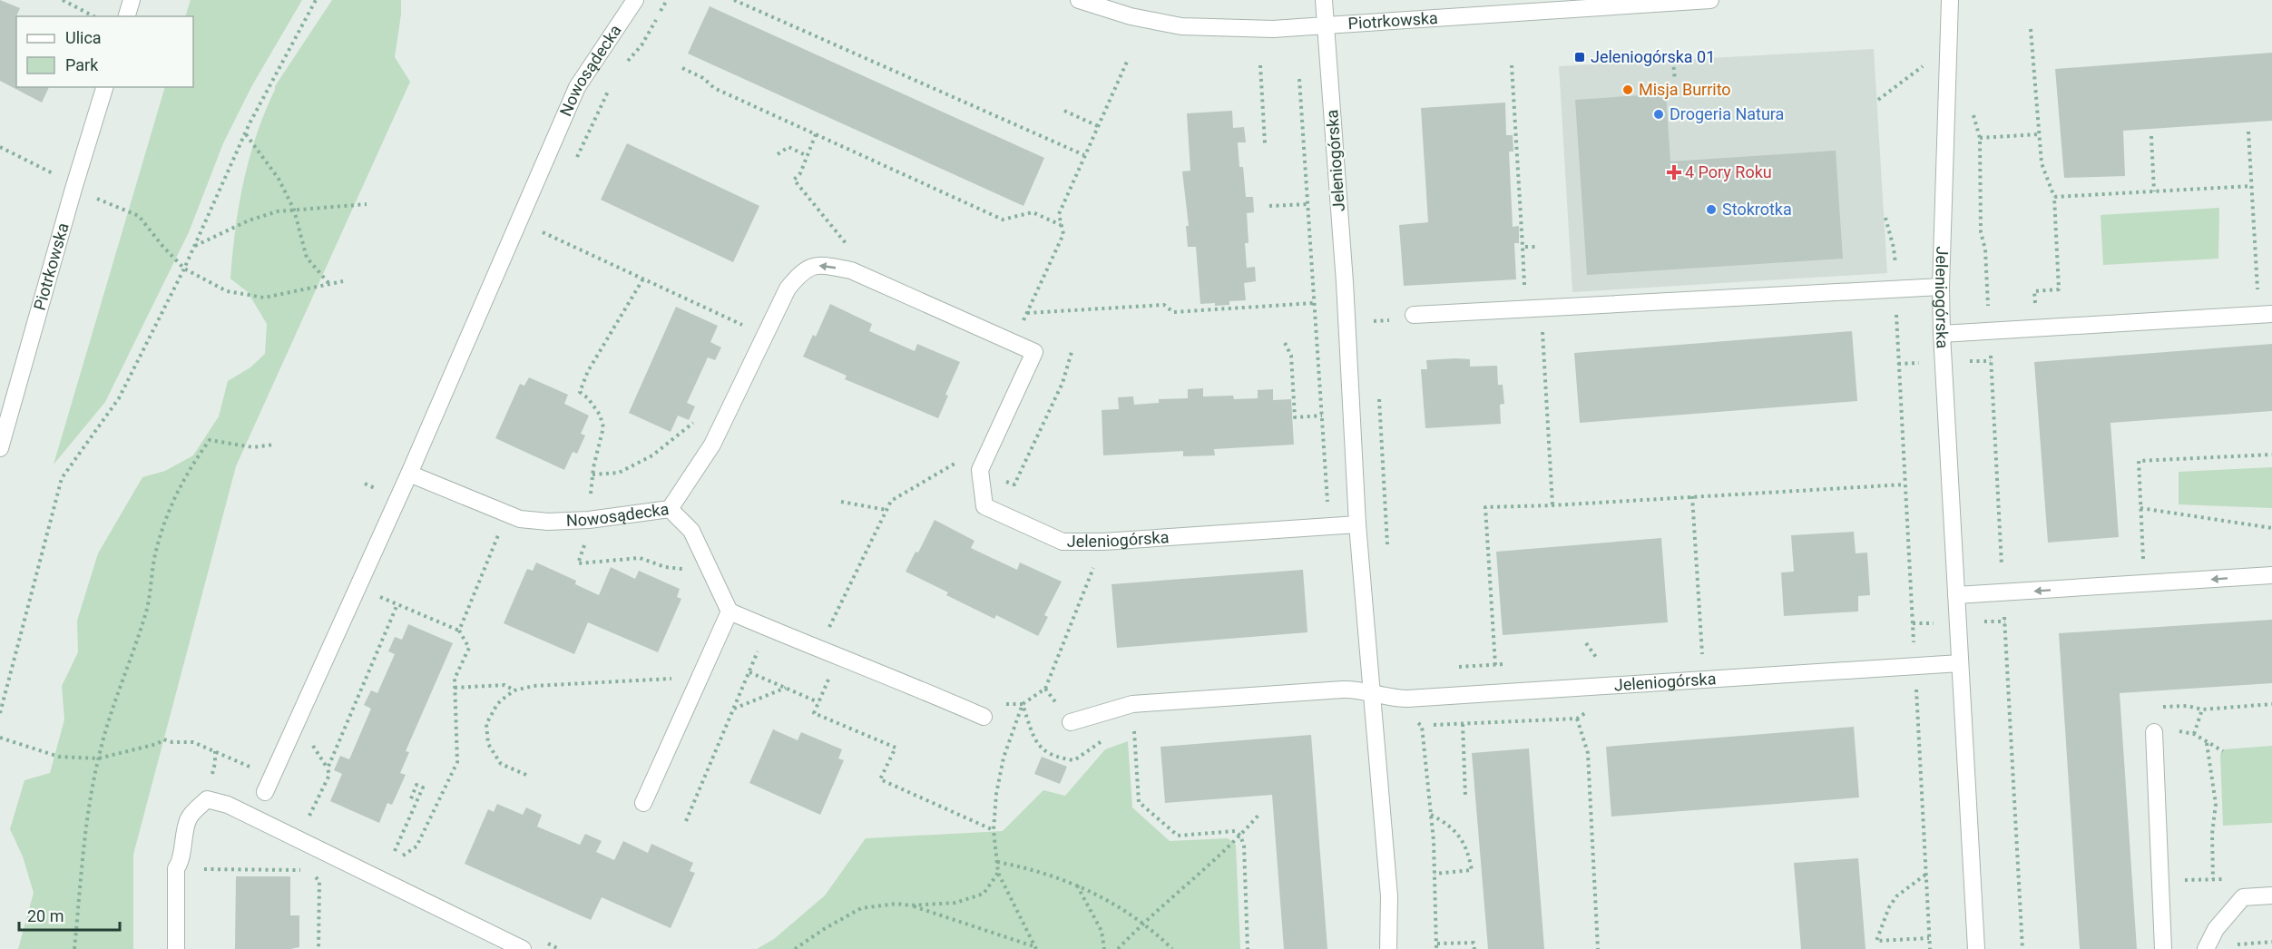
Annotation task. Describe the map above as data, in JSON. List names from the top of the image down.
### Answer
{
  "streets": {
    "street": ["Piotrkowska", "Nowosądecka", "Jeleniogórska"]
  },
  "crossings": [
    ["Piotrkowska", "Jeleniogórska"]
  ],
  "places": {
    "transit": ["Jeleniogórska 01"],
    "other": ["Misja Burrito", "Drogeria Natura", "Stokrotka"],
    "health": ["4 Pory Roku"]
  },
  "legend": ["Ulica", "Park"],
  "scale_bar": "20 m"
}
